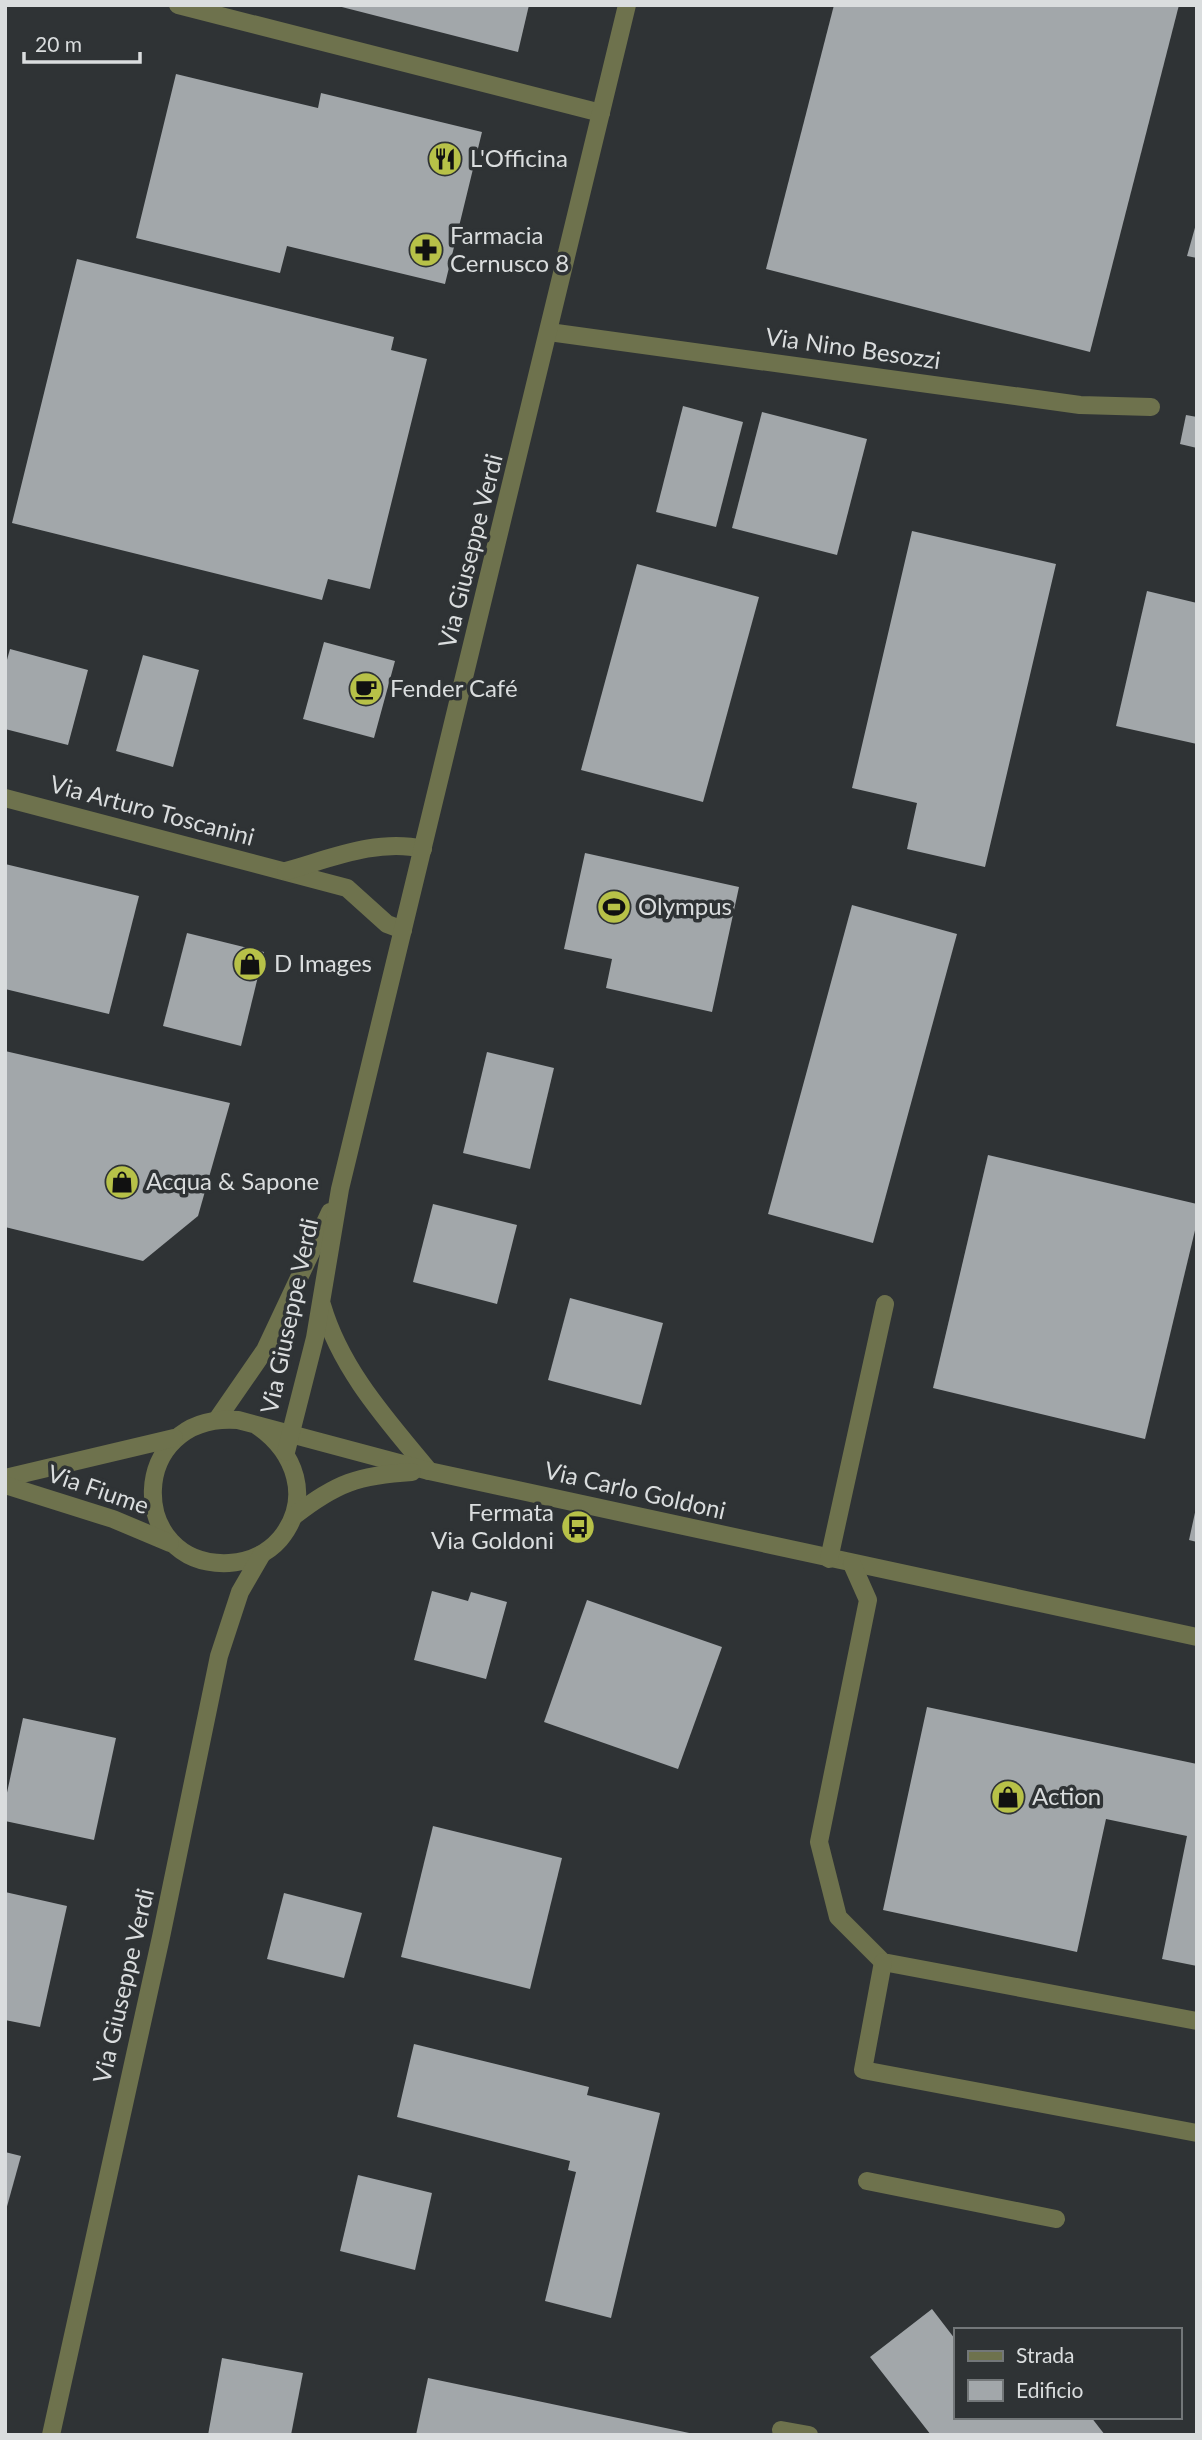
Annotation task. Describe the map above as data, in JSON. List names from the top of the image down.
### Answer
{
  "streets": {
    "street": [
      "Via Nino Besozzi",
      "Via Giuseppe Verdi",
      "Via Arturo Toscanini",
      "Via Fiume",
      "Via Carlo Goldoni"
    ]
  },
  "crossings": [
    ["Via Nino Besozzi", "Via Giuseppe Verdi"],
    ["Via Giuseppe Verdi", "Via Arturo Toscanini"],
    ["Via Giuseppe Verdi", "Via Fiume"],
    ["Via Giuseppe Verdi", "Via Carlo Goldoni"],
    ["Via Fiume", "Via Carlo Goldoni"]
  ],
  "places": {
    "restaurant": ["L'Officina"],
    "pharmacy": ["Farmacia Cernusco 8"],
    "cafe": ["Fender Café"],
    "sports": ["Olympus"],
    "shop": ["D Images", "Acqua & Sapone", "Action"],
    "bus stop": ["Fermata Via Goldoni"]
  },
  "legend": ["Strada", "Edificio"],
  "scale_bar": "20 m"
}
